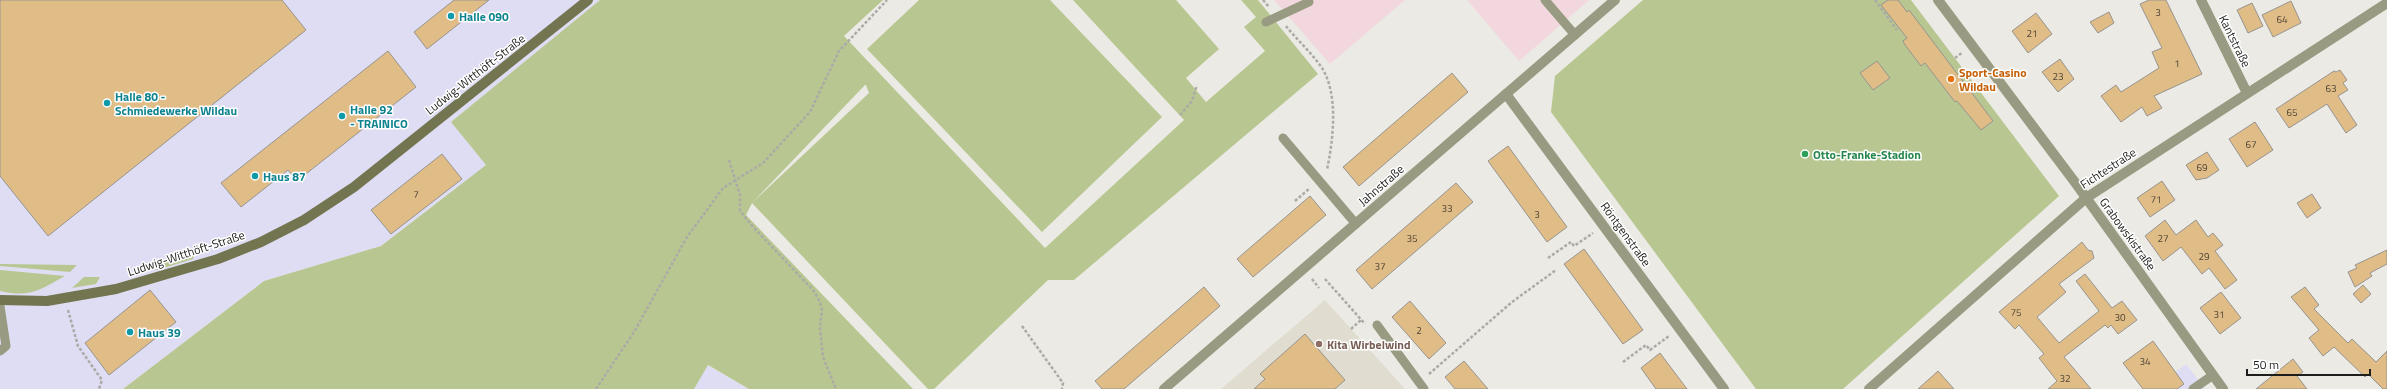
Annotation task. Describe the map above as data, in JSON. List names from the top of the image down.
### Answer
{
  "streets": {
    "street": [
      "Kantstraße",
      "Ludwig-Witthöft-Straße",
      "Fichtestraße",
      "Jahnstraße",
      "Röntgenstraße",
      "Grabowskistraße"
    ]
  },
  "crossings": [
    ["Kantstraße", "Fichtestraße"],
    ["Fichtestraße", "Grabowskistraße"],
    ["Jahnstraße", "Röntgenstraße"]
  ],
  "places": [
    "Halle 090",
    "Sport-Casino Wildau",
    "Halle 80 - Schmiedewerke Wildau",
    "Halle 92 - TRAINICO",
    "Otto-Franke-Stadion",
    "Haus 87",
    "Haus 39",
    "Kita Wirbelwind"
  ],
  "house_numbers": [
    "3",
    "64",
    "21",
    "1",
    "23",
    "63",
    "65",
    "67",
    "69",
    "7",
    "71",
    "33",
    "3",
    "35",
    "27",
    "29",
    "37",
    "75",
    "31",
    "30",
    "2",
    "34",
    "32"
  ],
  "scale_bar": "50 m"
}
